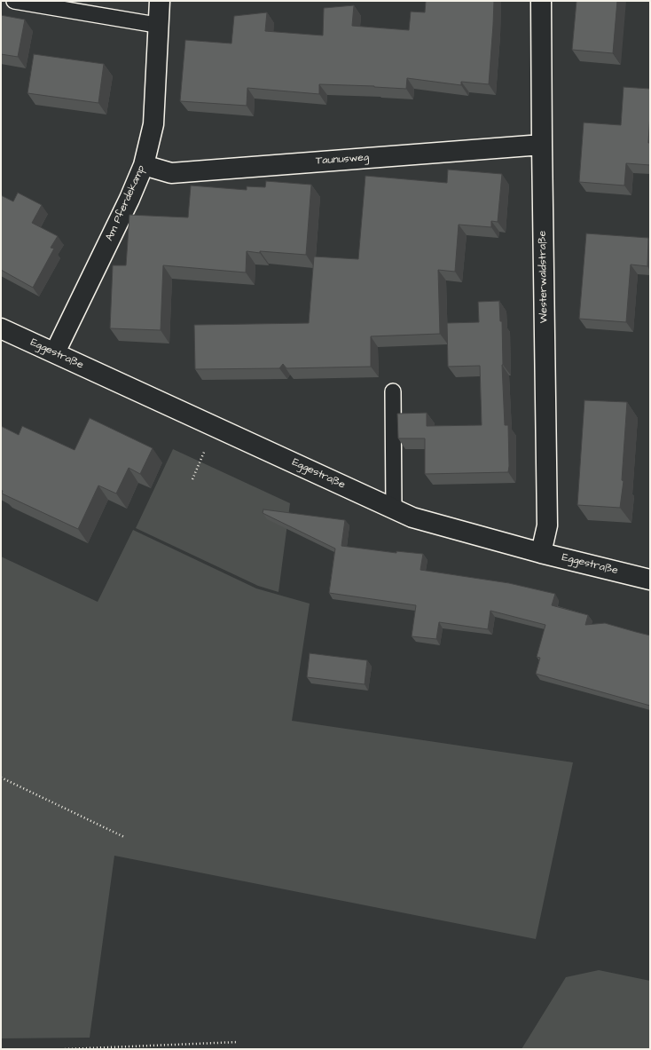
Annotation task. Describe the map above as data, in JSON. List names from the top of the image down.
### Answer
{
  "streets": {
    "street": [
      "Taunusweg",
      "Am Pferdekamp",
      "Westerwaldstraße",
      "Eggestraße"
    ]
  },
  "crossings": [
    ["Taunusweg", "Am Pferdekamp"],
    ["Taunusweg", "Westerwaldstraße"],
    ["Am Pferdekamp", "Eggestraße"],
    ["Westerwaldstraße", "Eggestraße"]
  ]
}
